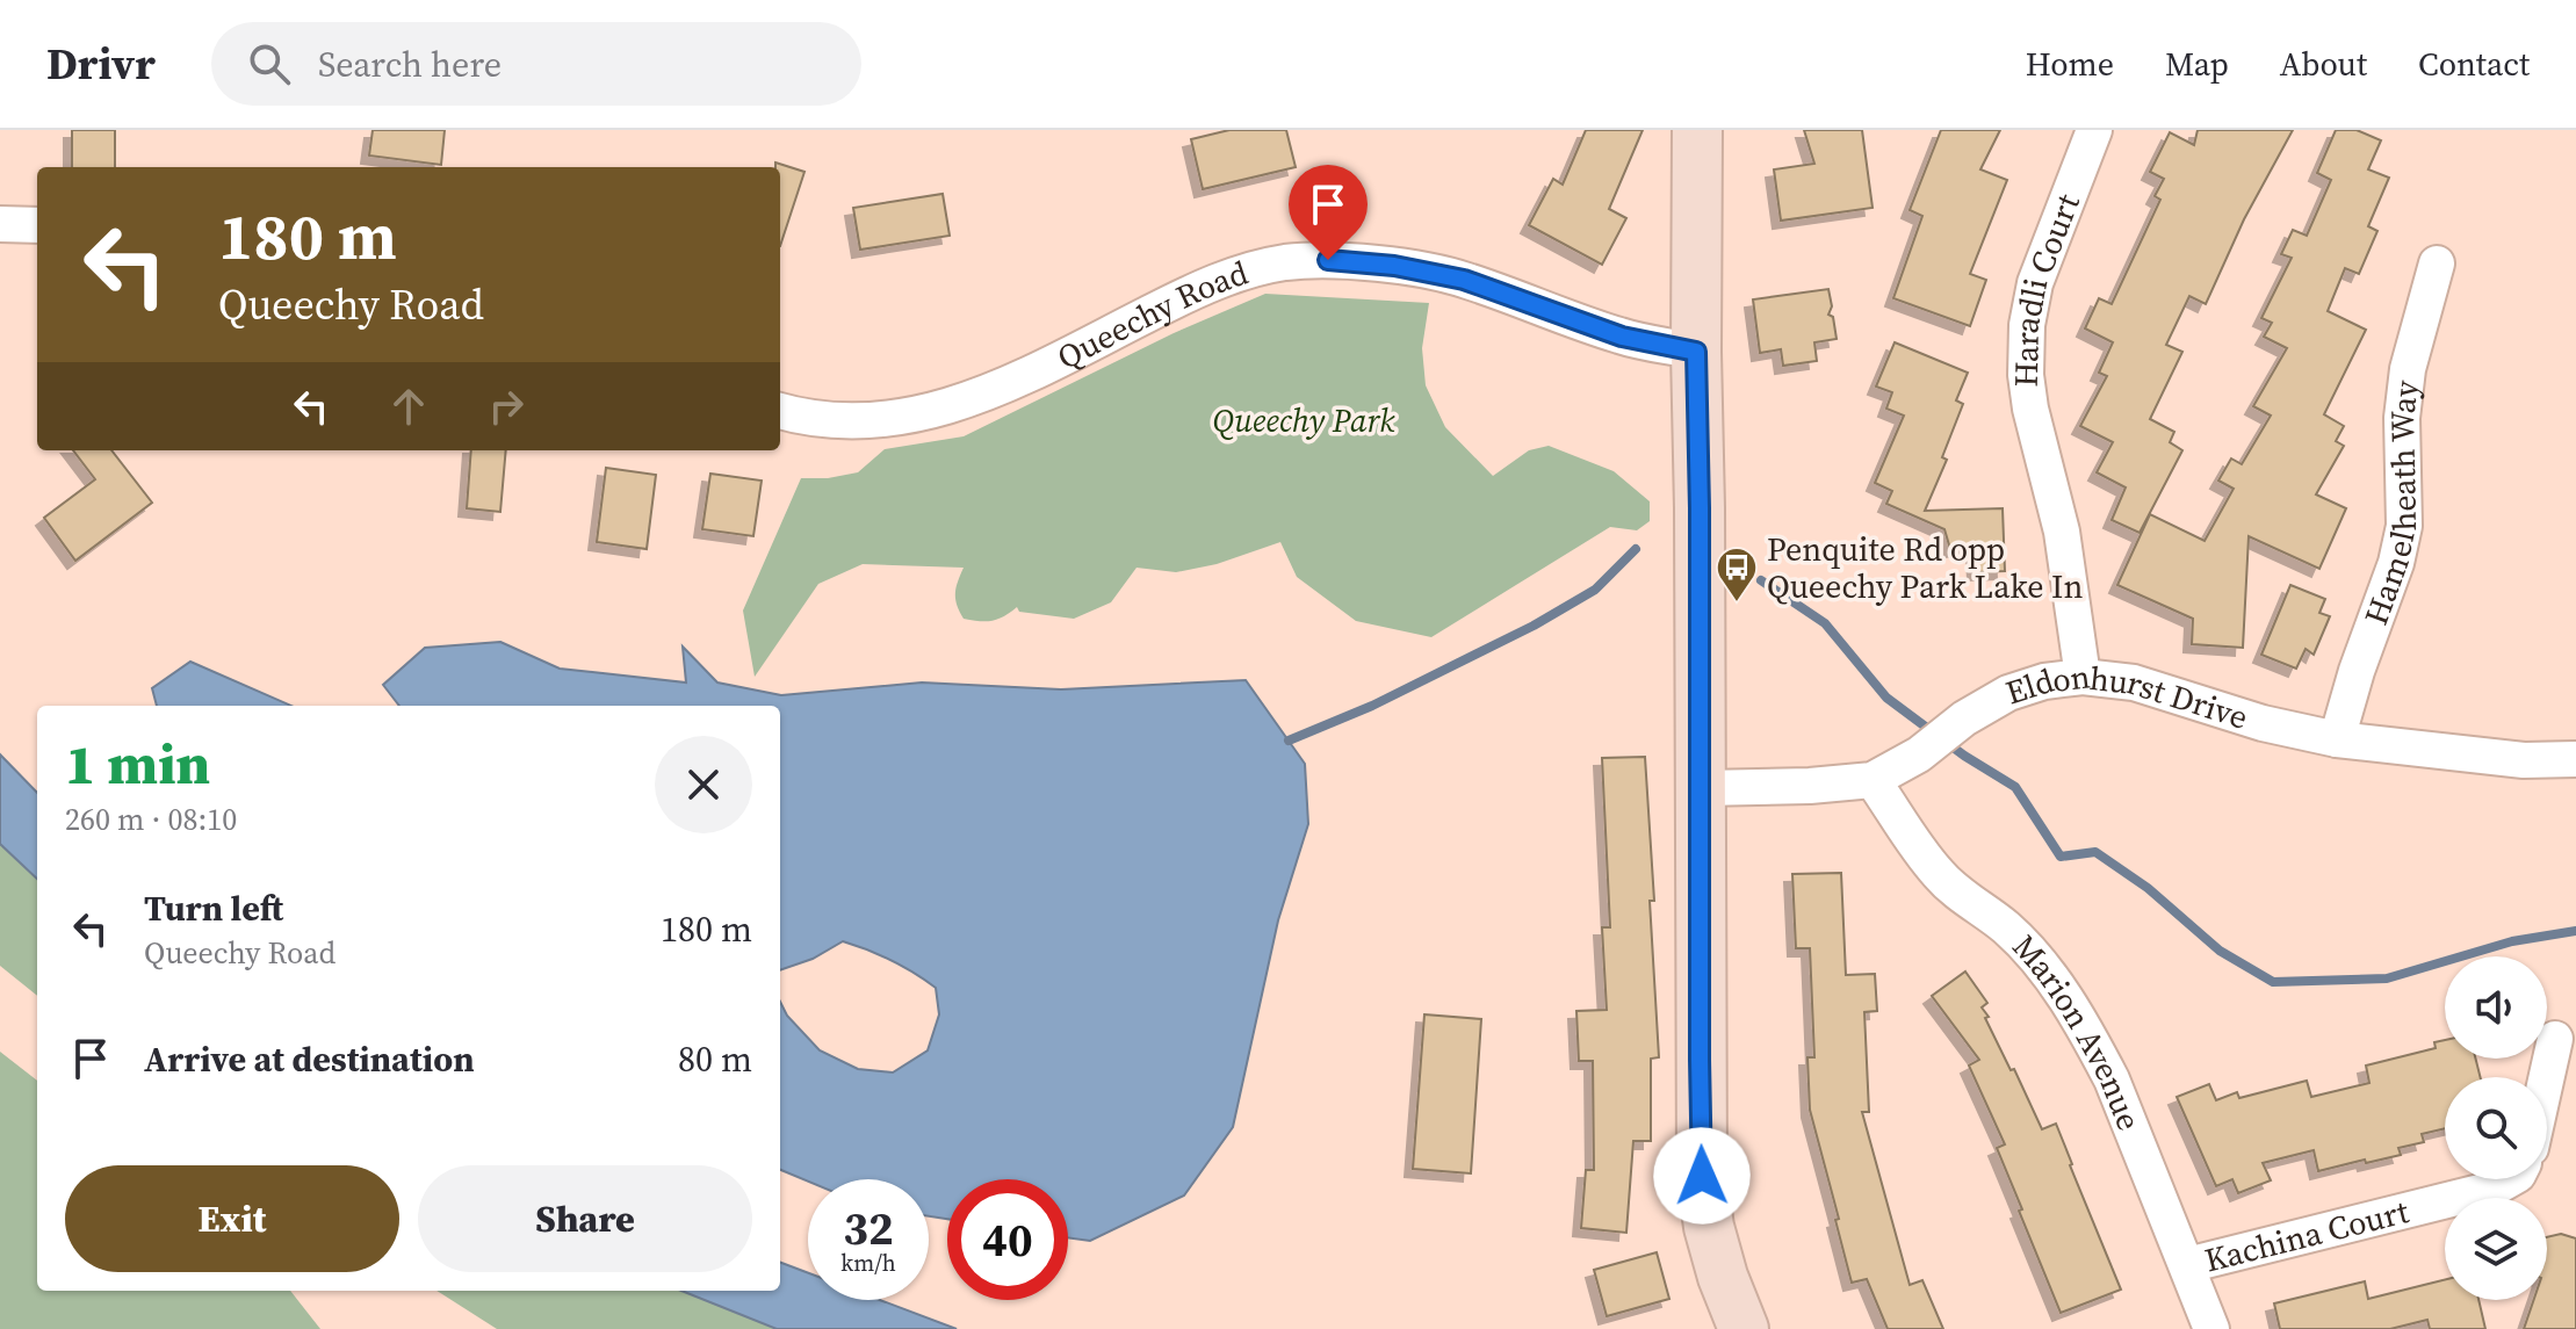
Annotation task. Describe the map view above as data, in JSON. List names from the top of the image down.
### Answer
{
  "streets": {
    "street": [
      "Haradli Court",
      "Queechy Road",
      "Hamelheath Way",
      "Eldonhurst Drive",
      "Marion Avenue",
      "Kachina Court"
    ]
  },
  "crossings": [
    ["Haradli Court", "Eldonhurst Drive"],
    ["Hamelheath Way", "Eldonhurst Drive"],
    ["Eldonhurst Drive", "Marion Avenue"],
    ["Marion Avenue", "Kachina Court"]
  ],
  "parks": ["Queechy Park"],
  "places": {
    "bus stop": ["Penquite Rd opp Queechy Park Lake In"]
  },
  "page": {
    "header": "Drivr",
    "search": "Search here",
    "nav": [
      "Home",
      "Map",
      "About",
      "Contact"
    ],
    "turn": ["180 m", "Queechy Road"],
    "heading": ["1 min", "260 m · 08:10"],
    "list": [
      {
        "name": "Turn left",
        "note": "Queechy Road",
        "value": "180 m"
      },
      {
        "name": "Arrive at destination",
        "value": "80 m"
      }
    ],
    "buttons": ["Exit", "Share"],
    "speed": "32 km/h",
    "limit": "40"
  }
}
